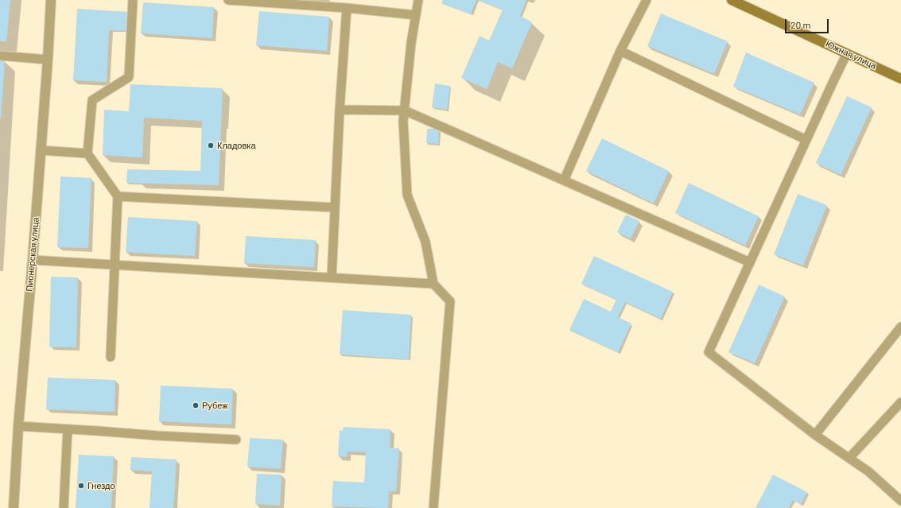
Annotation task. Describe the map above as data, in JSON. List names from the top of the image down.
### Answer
{
  "streets": {
    "main road": ["Южная улица"],
    "street": ["Пионерская улица"]
  },
  "places": ["Кладовка", "Рубеж", "Гнездо"],
  "scale_bar": "20 m"
}
